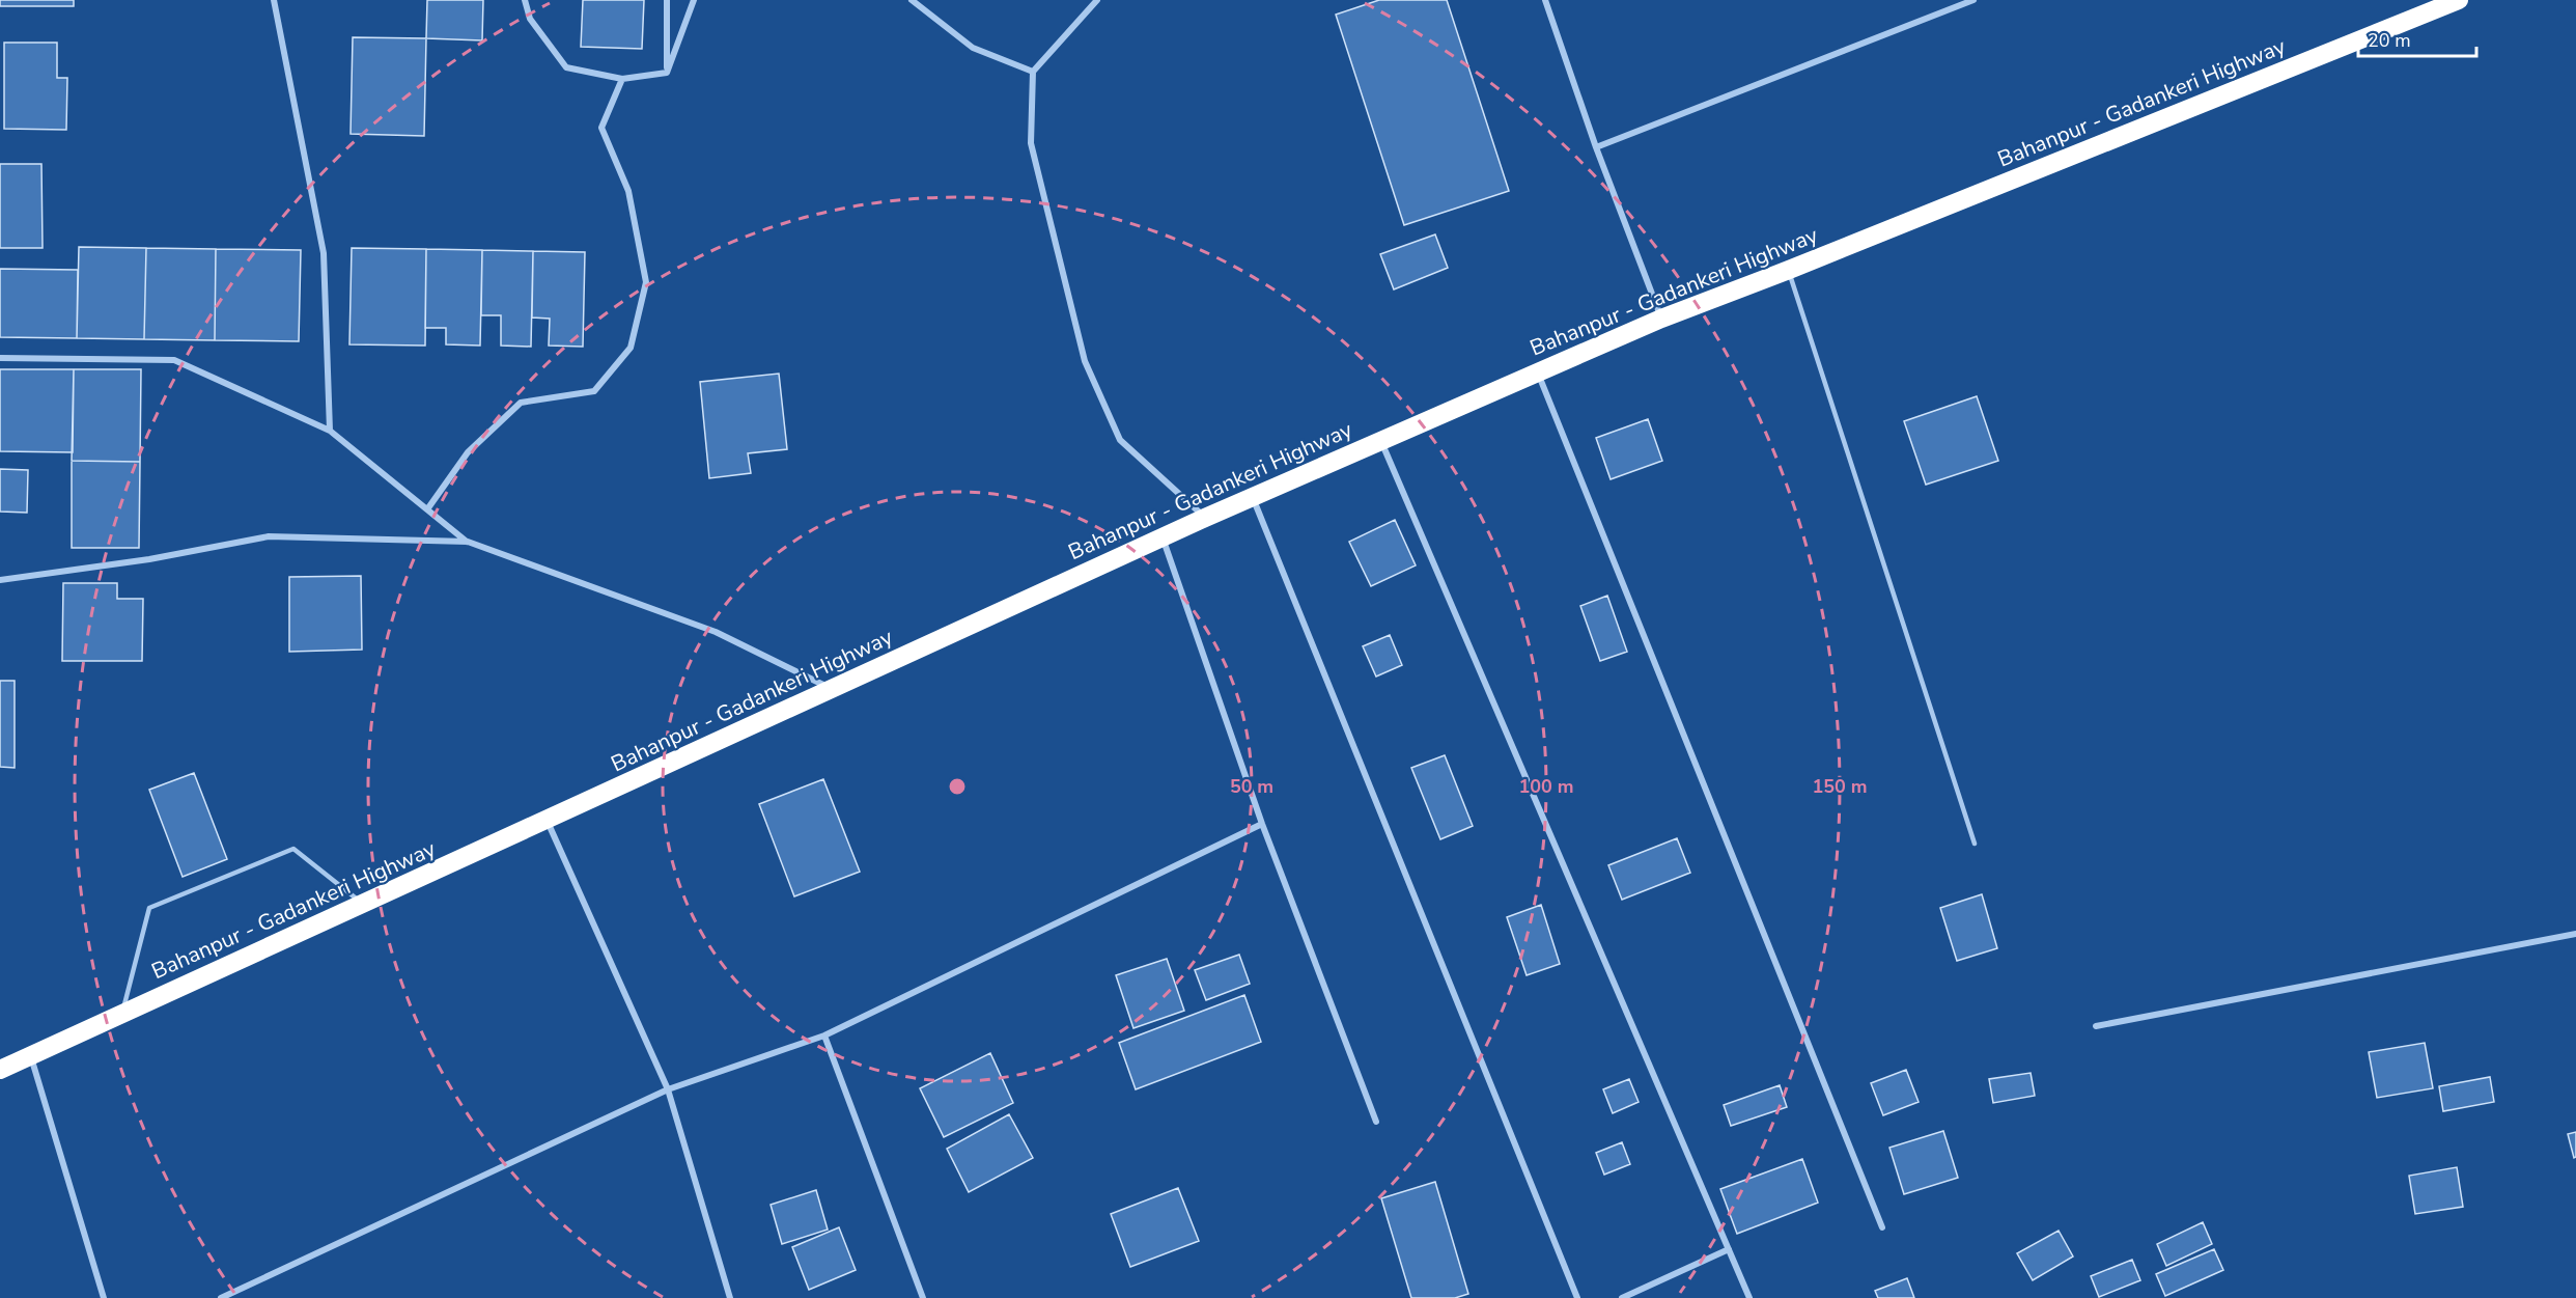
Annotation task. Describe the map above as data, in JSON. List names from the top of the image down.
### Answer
{
  "streets": {
    "highway": ["Bahanpur - Gadankeri Highway"]
  },
  "scale_bar": "20 m",
  "rings": ["50 m", "100 m", "150 m"]
}
